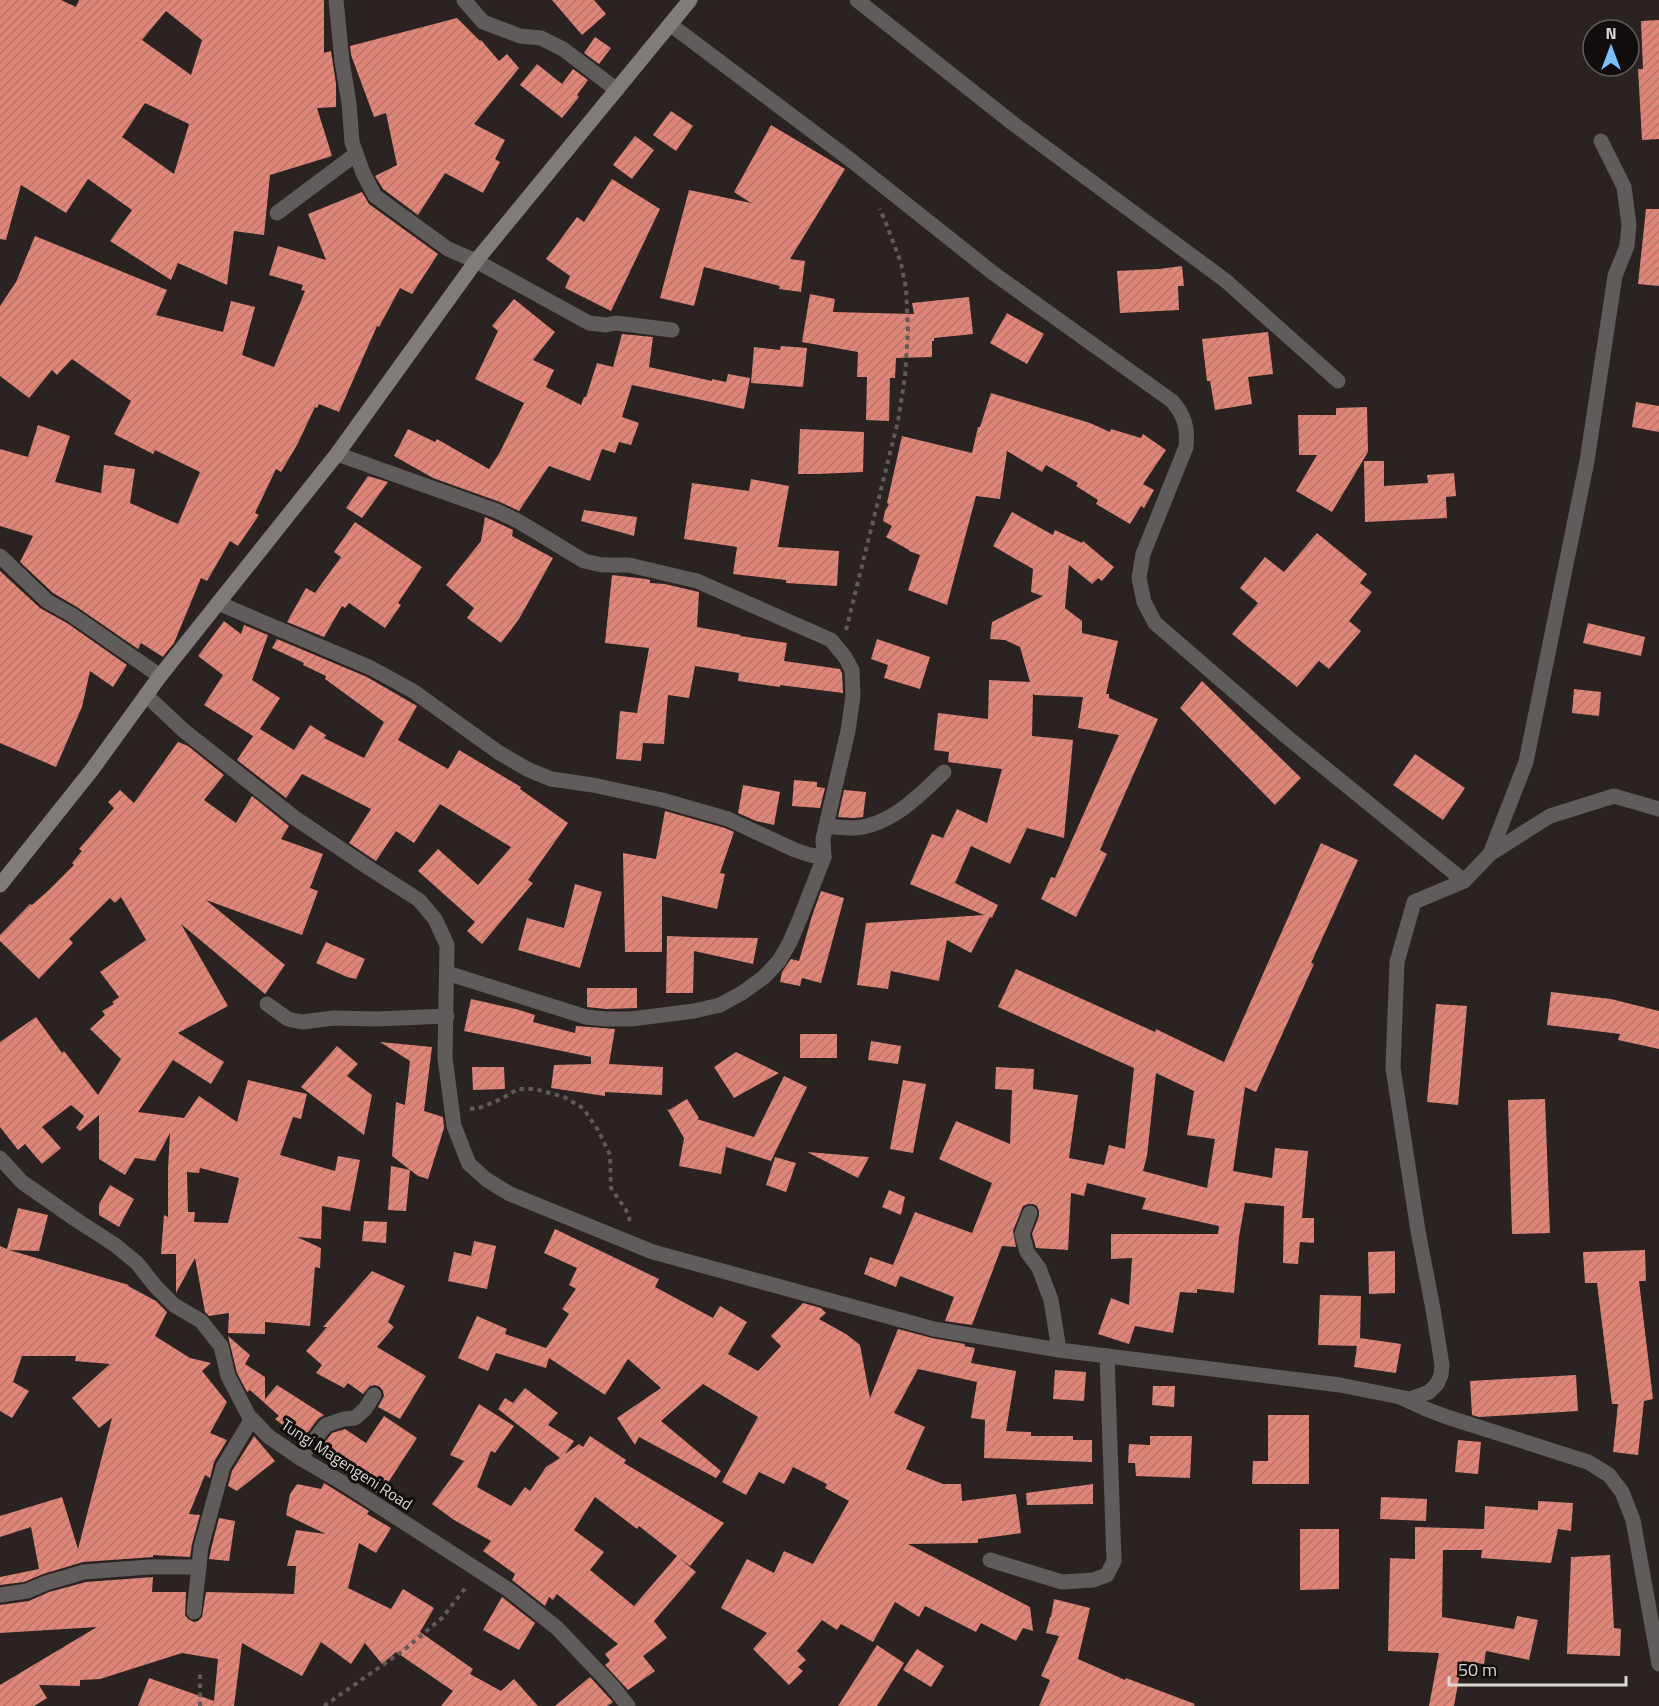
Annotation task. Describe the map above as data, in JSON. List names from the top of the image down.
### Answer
{
  "streets": {
    "street": ["Tungi Magengeni Road"]
  },
  "scale_bar": "50 m",
  "north": "top"
}
